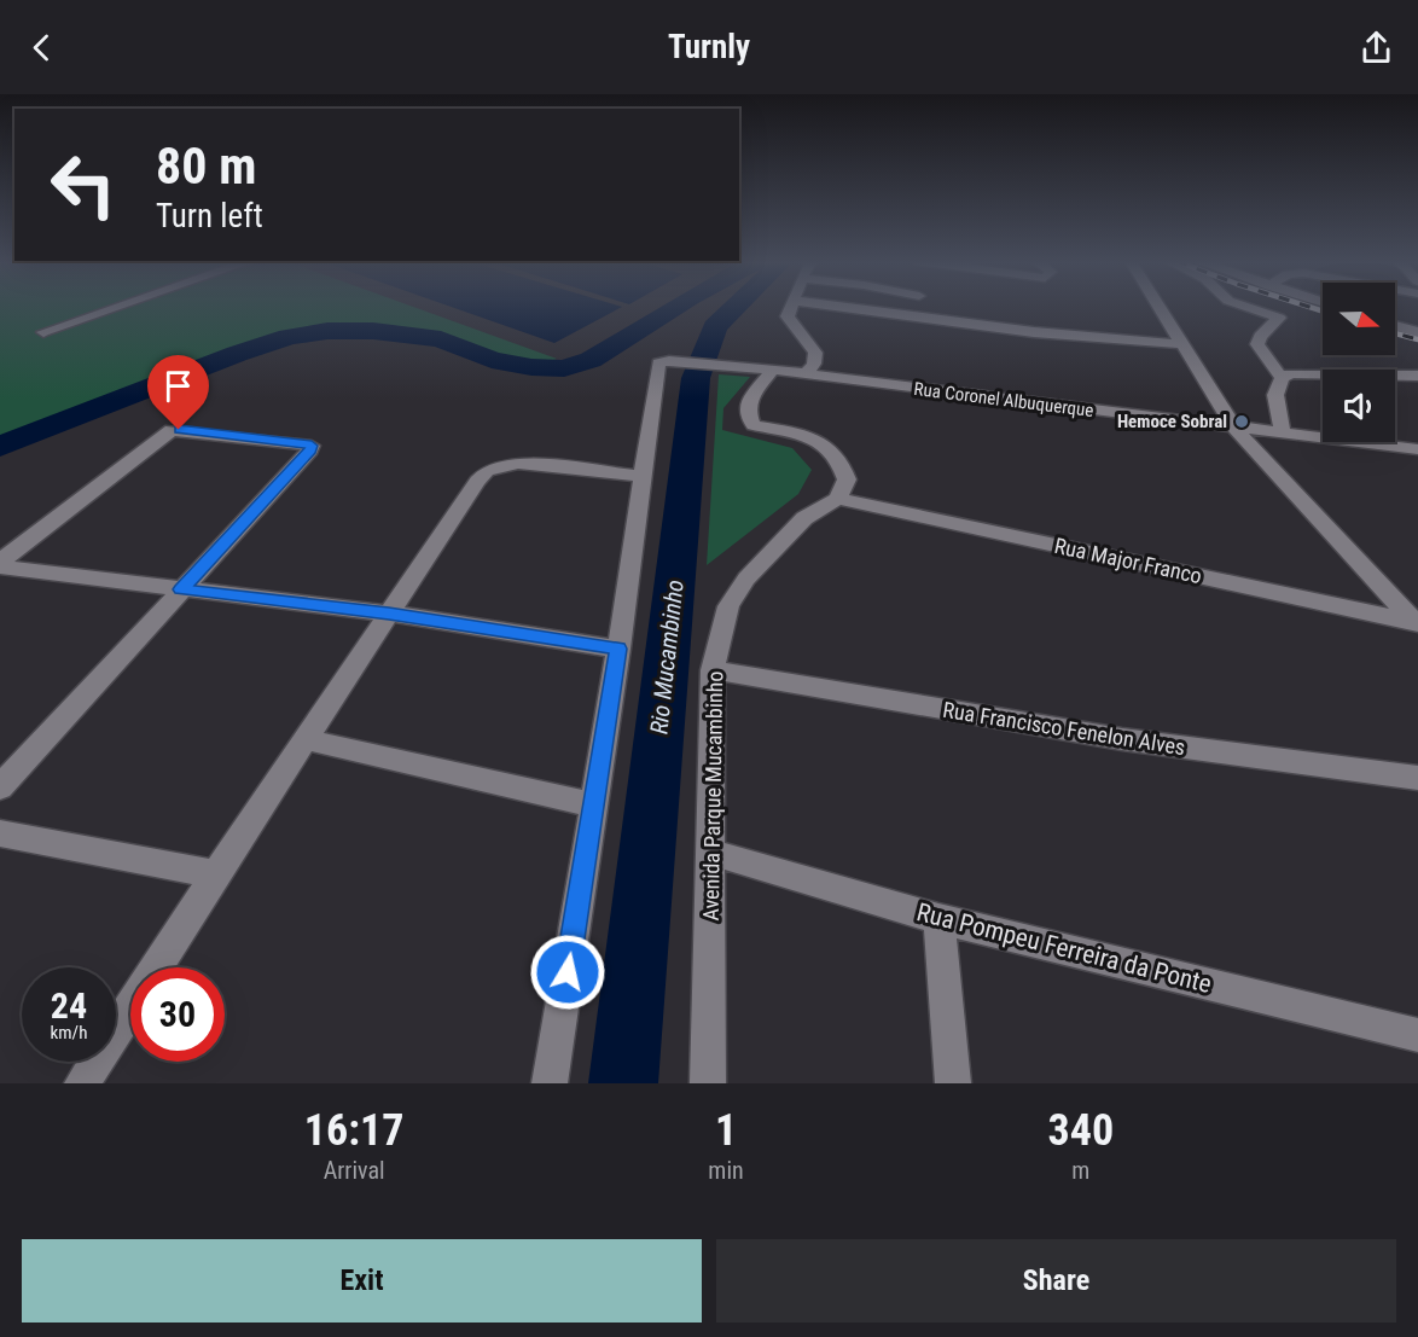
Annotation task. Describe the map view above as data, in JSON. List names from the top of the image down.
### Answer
{
  "streets": {
    "street": [
      "Rua Coronel Albuquerque",
      "Rua Major Franco",
      "Rua Francisco Fenelon Alves",
      "Avenida Parque Mucambinho",
      "Rua Pompeu Ferreira da Ponte"
    ]
  },
  "crossings": [
    ["Rua Major Franco", "Avenida Parque Mucambinho"],
    ["Rua Francisco Fenelon Alves", "Avenida Parque Mucambinho"],
    ["Avenida Parque Mucambinho", "Rua Pompeu Ferreira da Ponte"]
  ],
  "water": ["Rio Mucambinho"],
  "places": ["Hemoce Sobral"],
  "north": "right",
  "page": {
    "header": "Turnly",
    "turn": ["80 m", "Turn left"],
    "speed": "24 km/h",
    "limit": "30",
    "eta": [
      "16:17",
      "Arrival",
      "1",
      "min",
      "340",
      "m"
    ],
    "buttons": ["Exit", "Share"]
  }
}
